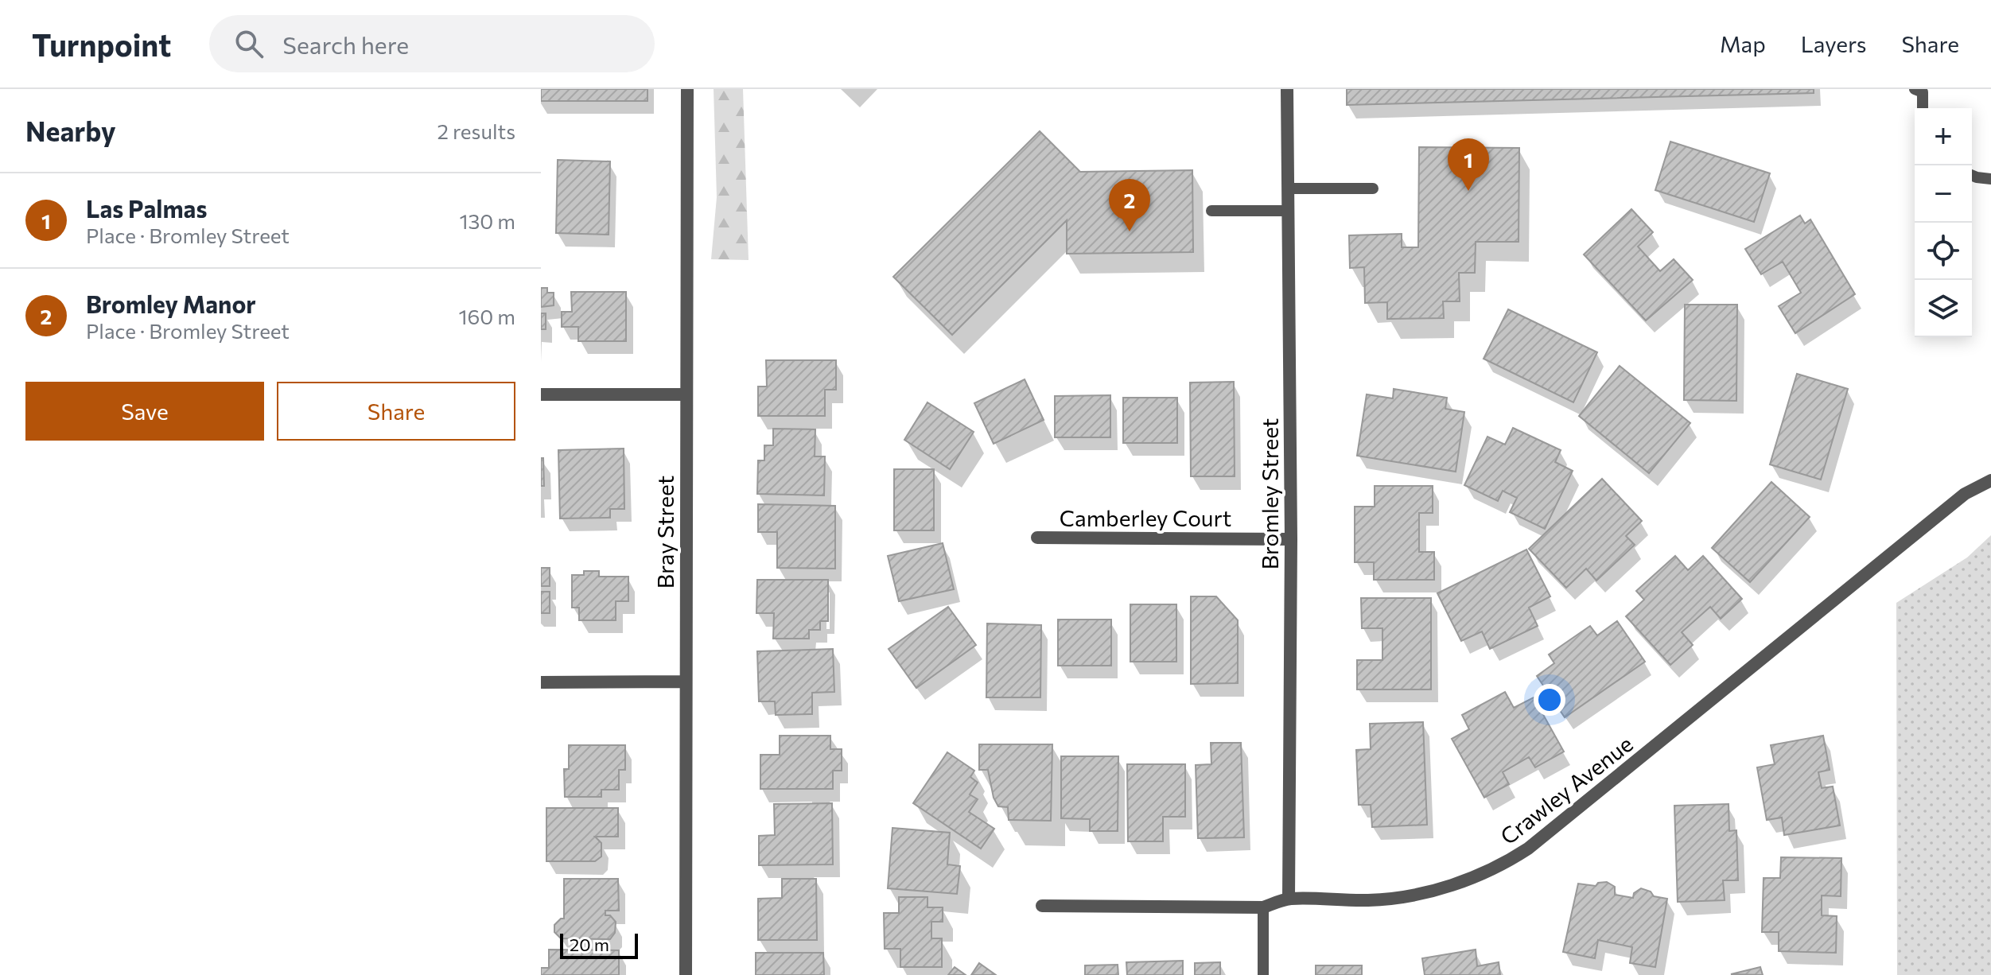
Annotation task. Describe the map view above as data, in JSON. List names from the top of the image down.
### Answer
{
  "streets": {
    "street": [
      "Bromley Street",
      "Camberley Court",
      "Bray Street",
      "Crawley Avenue"
    ]
  },
  "crossings": [
    ["Bromley Street", "Camberley Court"],
    ["Bromley Street", "Crawley Avenue"]
  ],
  "scale_bar": "20 m",
  "page": {
    "header": "Turnpoint",
    "search": "Search here",
    "nav": ["Map", "Layers", "Share"],
    "heading": ["Nearby", "2 results"],
    "map_buttons": ["+", "−"],
    "pins": ["1", "2"],
    "list": [
      {
        "mark": "1",
        "name": "Las Palmas",
        "note": "Place · Bromley Street",
        "value": "130 m"
      },
      {
        "mark": "2",
        "name": "Bromley Manor",
        "note": "Place · Bromley Street",
        "value": "160 m"
      }
    ],
    "buttons": ["Save", "Share"],
    "scale": "20 m"
  }
}
